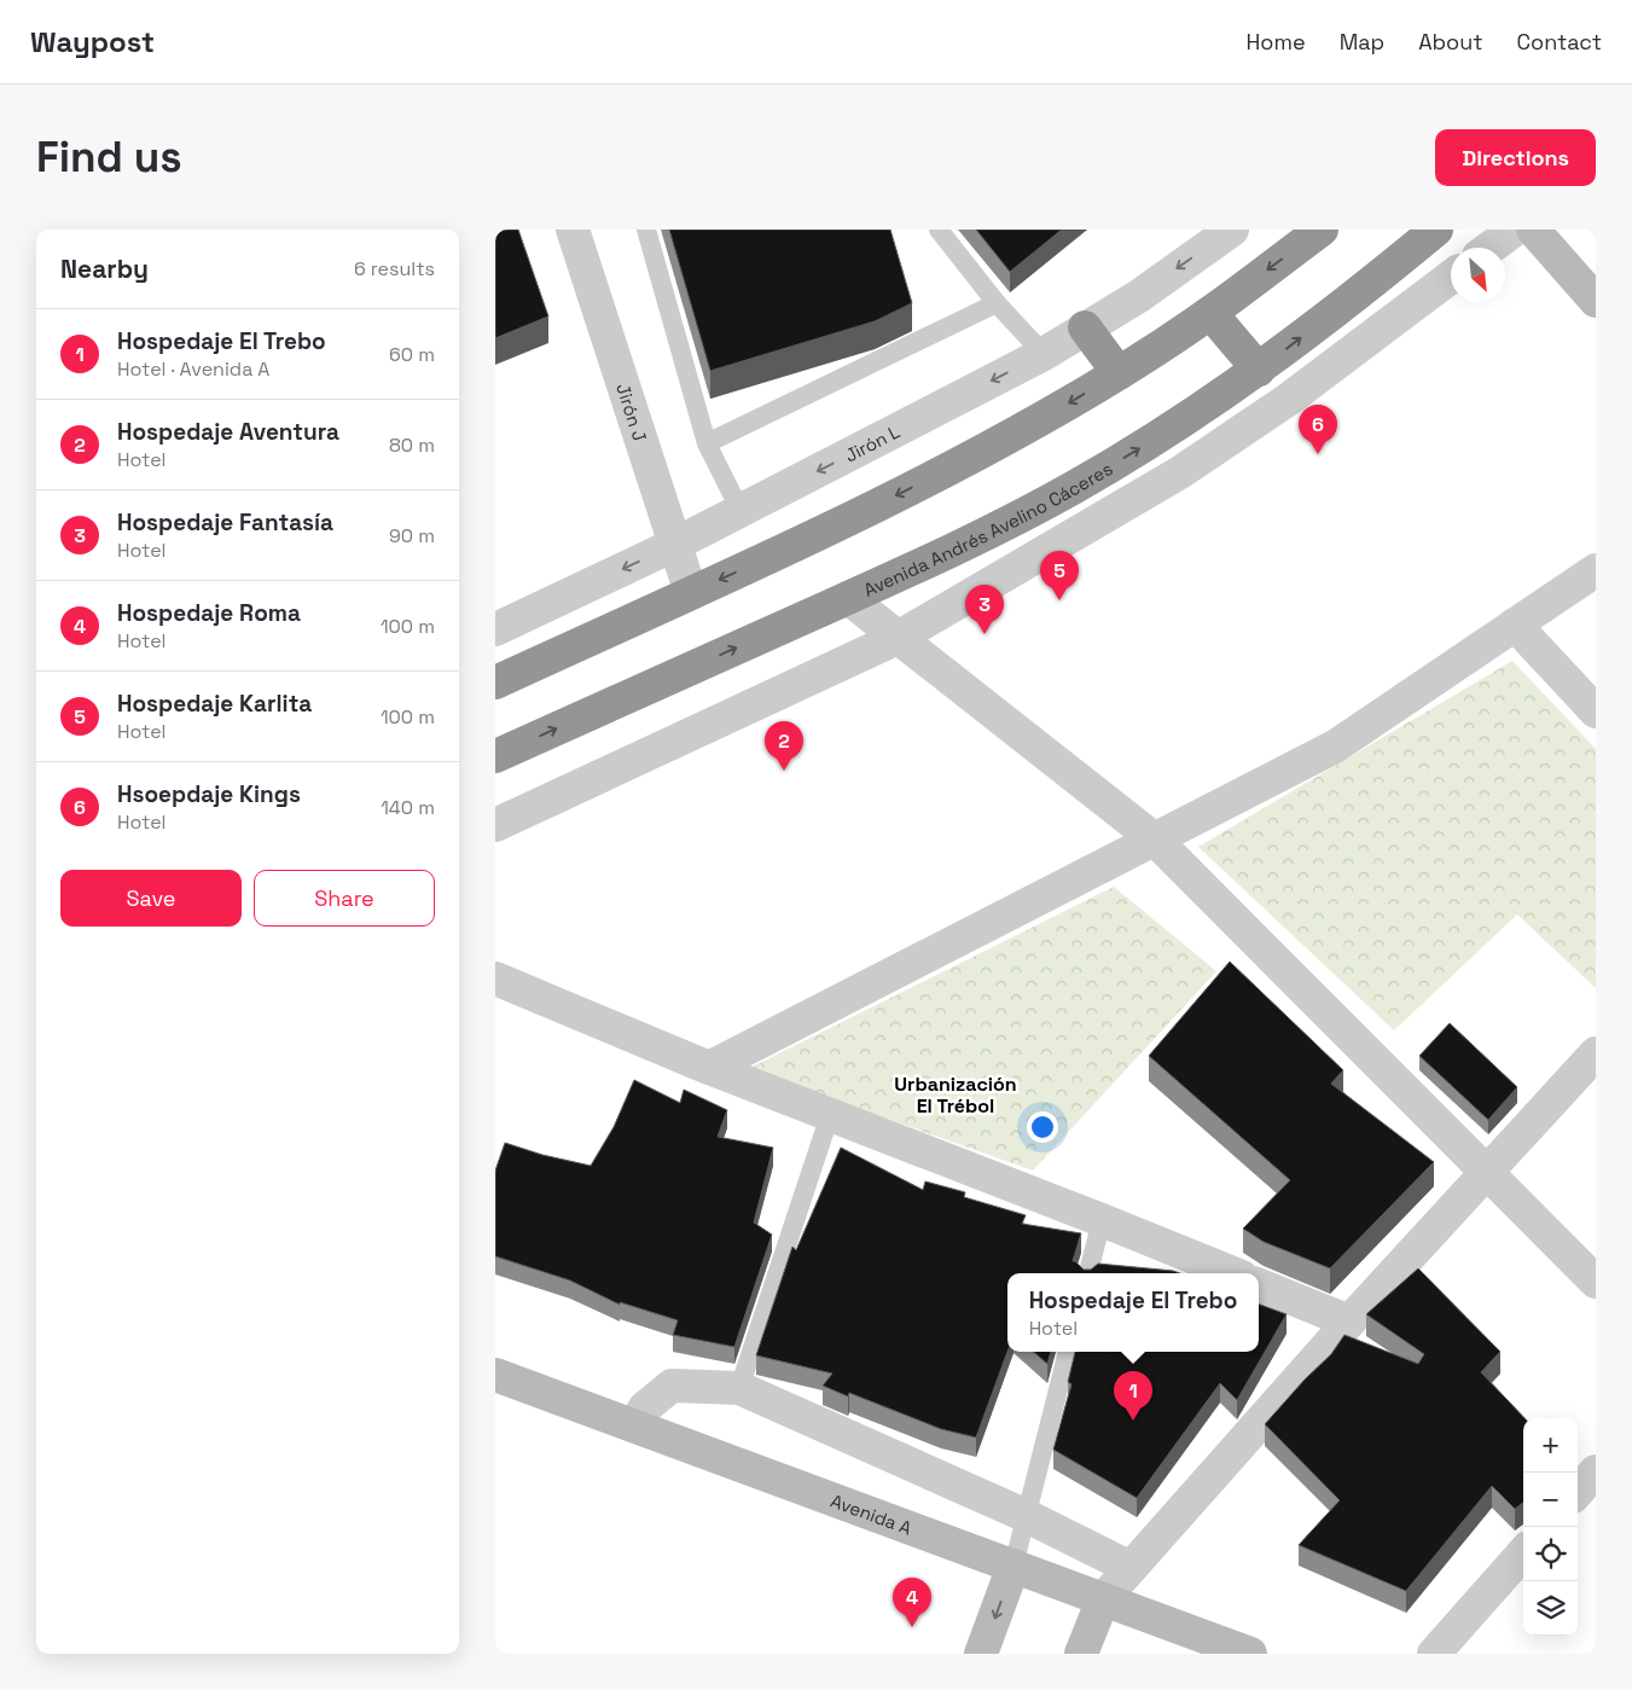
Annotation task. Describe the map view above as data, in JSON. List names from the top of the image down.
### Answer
{
  "streets": {
    "highway": ["Avenida Andrés Avelino Cáceres"],
    "street": ["Jirón J", "Jirón L", "Avenida A"]
  },
  "crossings": [
    ["Jirón J", "Jirón L"]
  ],
  "districts": ["Urbanización El Trébol"],
  "north": "bottom right",
  "page": {
    "header": "Waypost",
    "nav": [
      "Home",
      "Map",
      "About",
      "Contact"
    ],
    "buttons": [
      "Directions",
      ["Save", "Share"]
    ],
    "title": "Find us",
    "heading": ["Nearby", "6 results"],
    "list": [
      {
        "mark": "1",
        "name": "Hospedaje El Trebo",
        "note": "Hotel · Avenida A",
        "value": "60 m"
      },
      {
        "mark": "2",
        "name": "Hospedaje Aventura",
        "note": "Hotel",
        "value": "80 m"
      },
      {
        "mark": "3",
        "name": "Hospedaje Fantasía",
        "note": "Hotel",
        "value": "90 m"
      },
      {
        "mark": "4",
        "name": "Hospedaje Roma",
        "note": "Hotel",
        "value": "100 m"
      },
      {
        "mark": "5",
        "name": "Hospedaje Karlita",
        "note": "Hotel",
        "value": "100 m"
      },
      {
        "mark": "6",
        "name": "Hsoepdaje Kings",
        "note": "Hotel",
        "value": "140 m"
      }
    ],
    "pins": [
      "6",
      "5",
      "3",
      "2",
      "1",
      "4"
    ],
    "popup": ["Hospedaje El Trebo", "Hotel"],
    "map_buttons": ["+", "−"]
  }
}
